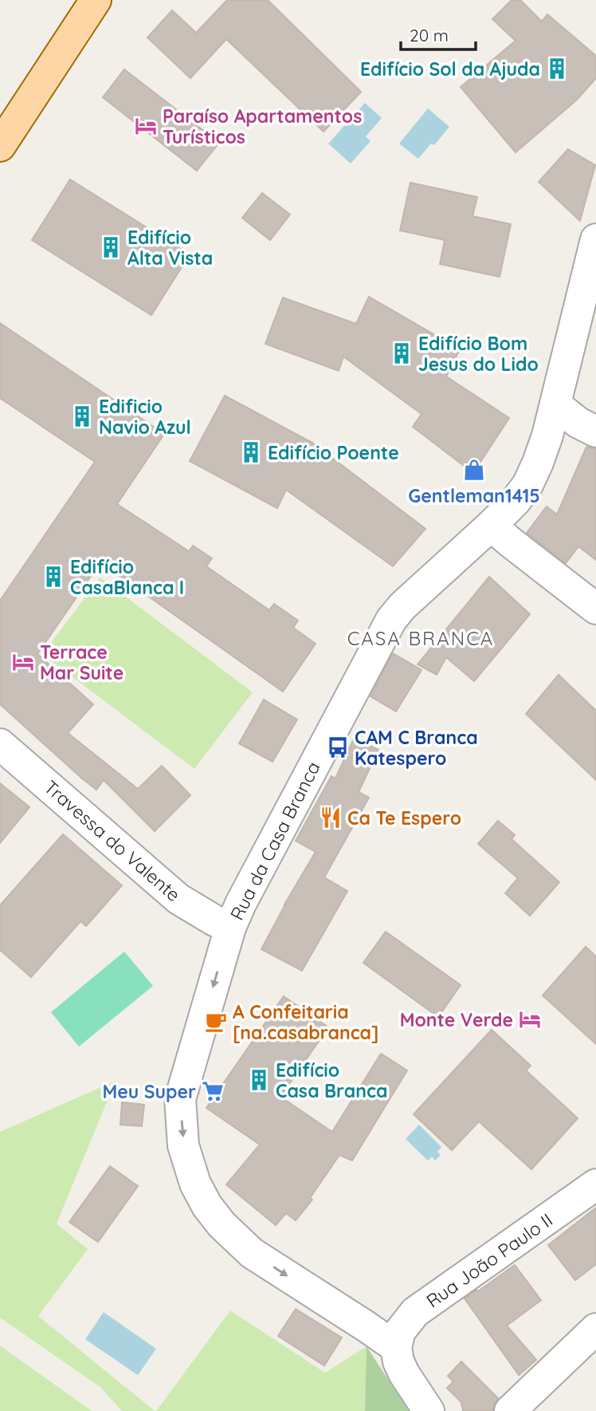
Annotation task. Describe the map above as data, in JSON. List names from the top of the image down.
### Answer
{
  "streets": {
    "street": ["Travessa do Valente", "Rua da Casa Branca", "Rua João Paulo II"]
  },
  "crossings": [
    ["Travessa do Valente", "Rua da Casa Branca"],
    ["Rua da Casa Branca", "Rua João Paulo II"]
  ],
  "districts": ["CASA BRANCA"],
  "places": {
    "building": [
      "Edifício Sol da Ajuda",
      "Edifício Alta Vista",
      "Edifício Bom Jesus do Lido",
      "Edificio Navio Azul",
      "Edifício Poente",
      "Edifício CasaBlanca I",
      "Edifício Casa Branca"
    ],
    "hotel": ["Paraíso Apartamentos Turísticos", "Terrace Mar Suite", "Monte Verde"],
    "shop": ["Gentleman1415"],
    "bus stop": ["CAM C Branca Katespero"],
    "restaurant": ["Ca Te Espero"],
    "cafe": ["A Confeitaria [na.casabranca]"],
    "supermarket": ["Meu Super"]
  },
  "scale_bar": "20 m"
}
